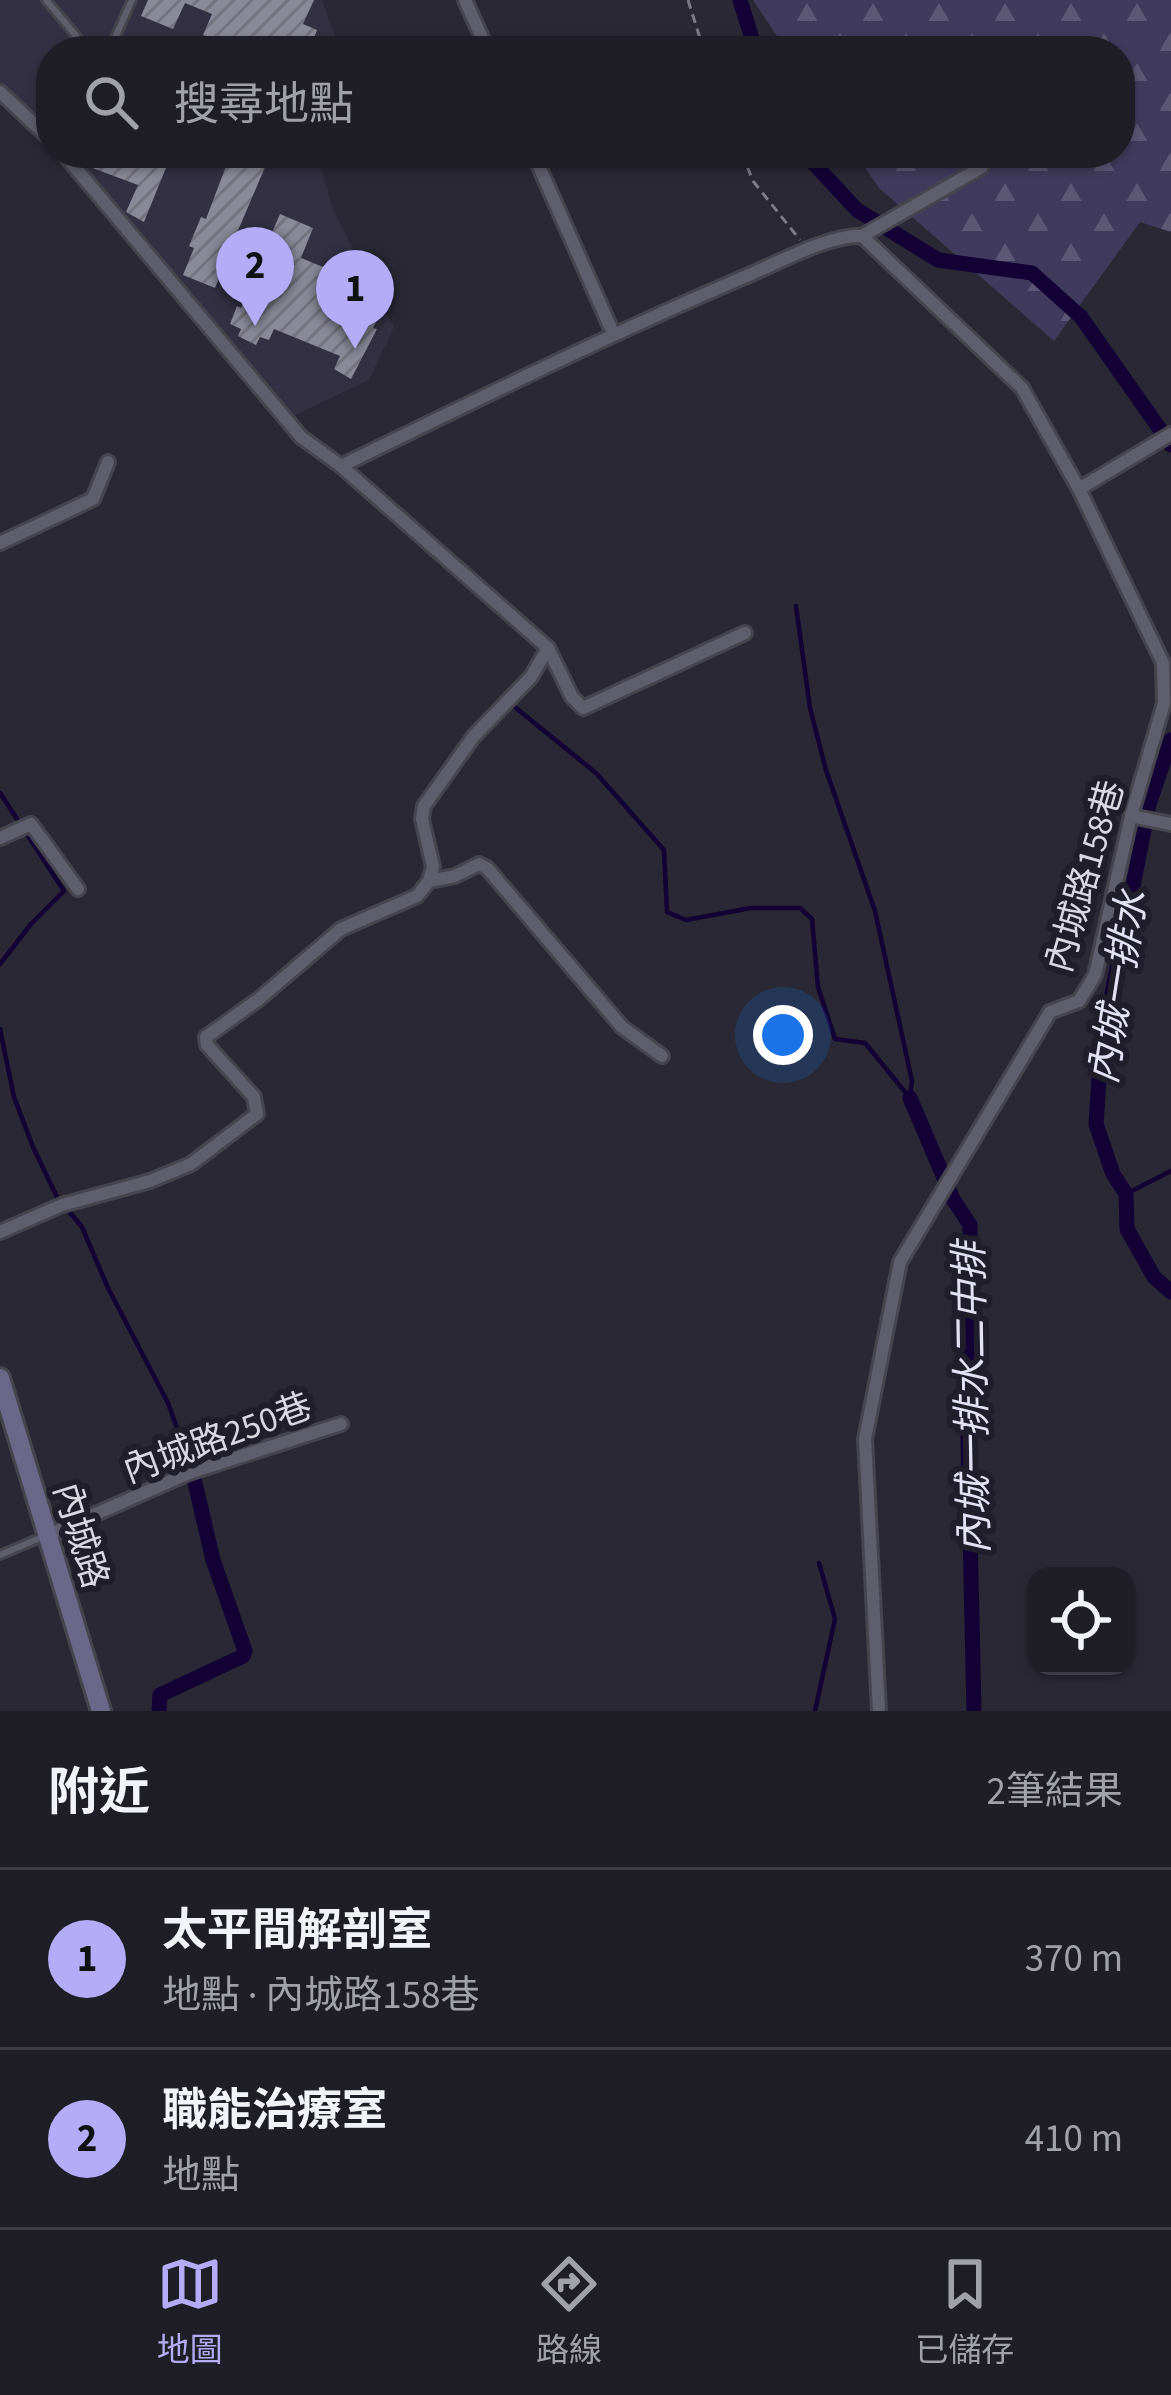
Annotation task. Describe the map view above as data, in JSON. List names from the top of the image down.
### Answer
{
  "streets": {
    "street": ["內城路158巷", "內城路250巷", "內城路"]
  },
  "crossings": [
    ["內城路250巷", "內城路"]
  ],
  "water": ["內城一排水", "內城一排水二中排"],
  "page": {
    "search": "搜尋地點",
    "pins": ["2", "1"],
    "heading": ["附近", "2筆結果"],
    "list": [
      {
        "mark": "1",
        "name": "太平間解剖室",
        "note": "地點 · 內城路158巷",
        "value": "370 m"
      },
      {
        "mark": "2",
        "name": "職能治療室",
        "note": "地點",
        "value": "410 m"
      }
    ],
    "nav": ["地圖", "路線", "已儲存"]
  }
}
